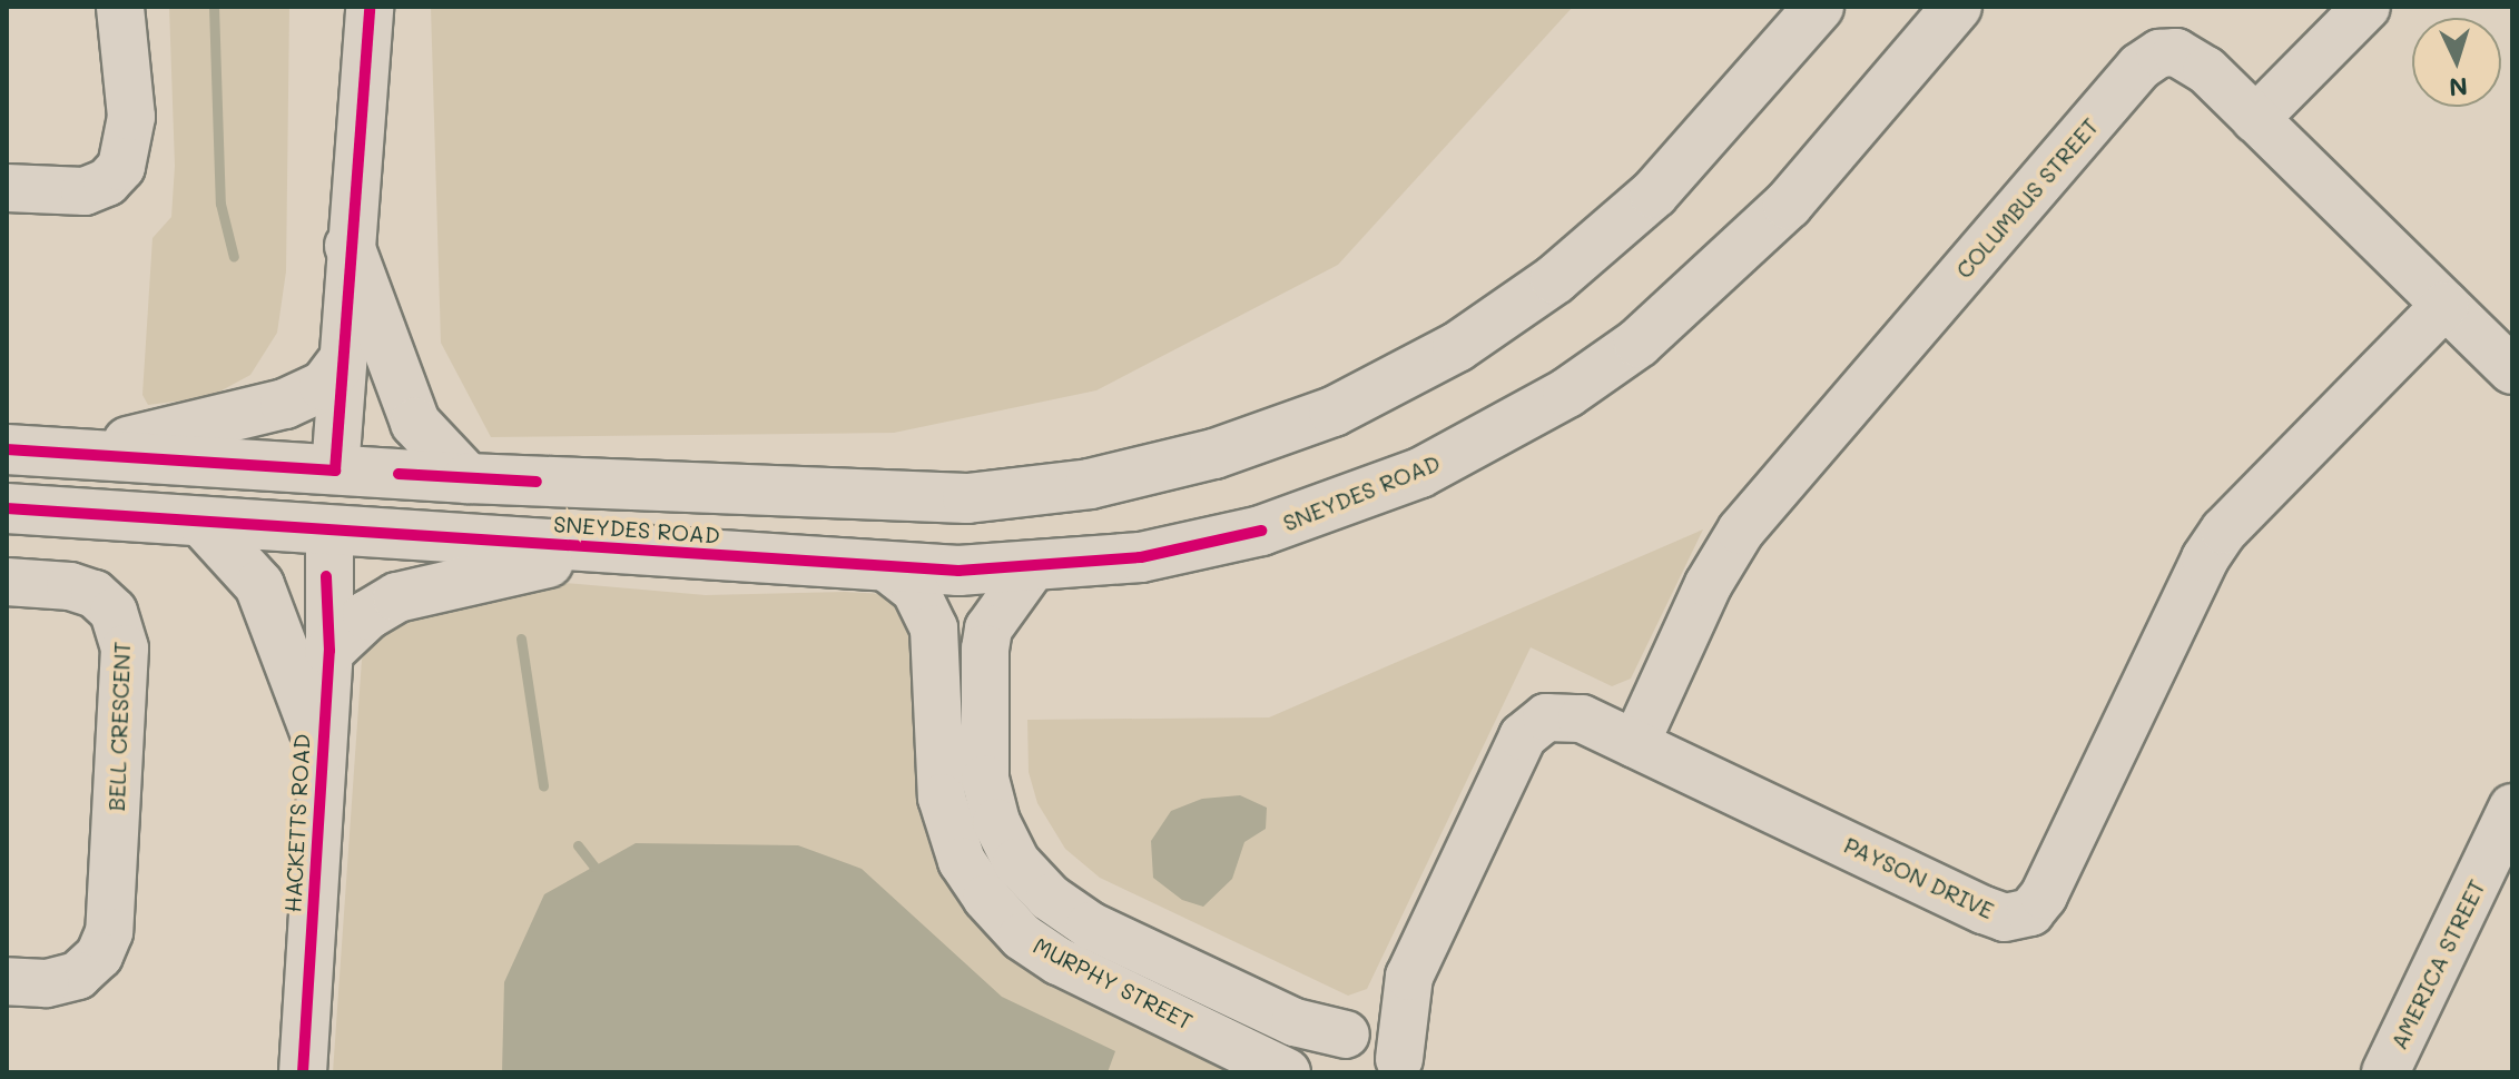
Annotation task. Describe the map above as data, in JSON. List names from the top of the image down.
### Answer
{
  "streets": {
    "main road": ["SNEYDES ROAD"],
    "street": [
      "COLUMBUS STREET",
      "BELL CRESCENT",
      "HACKETTS ROAD",
      "PAYSON DRIVE",
      "AMERICA STREET",
      "MURPHY STREET"
    ]
  },
  "crossings": [
    ["COLUMBUS STREET", "PAYSON DRIVE"],
    ["SNEYDES ROAD", "HACKETTS ROAD"],
    ["SNEYDES ROAD", "MURPHY STREET"],
    ["PAYSON DRIVE", "MURPHY STREET"]
  ],
  "north": "bottom"
}
